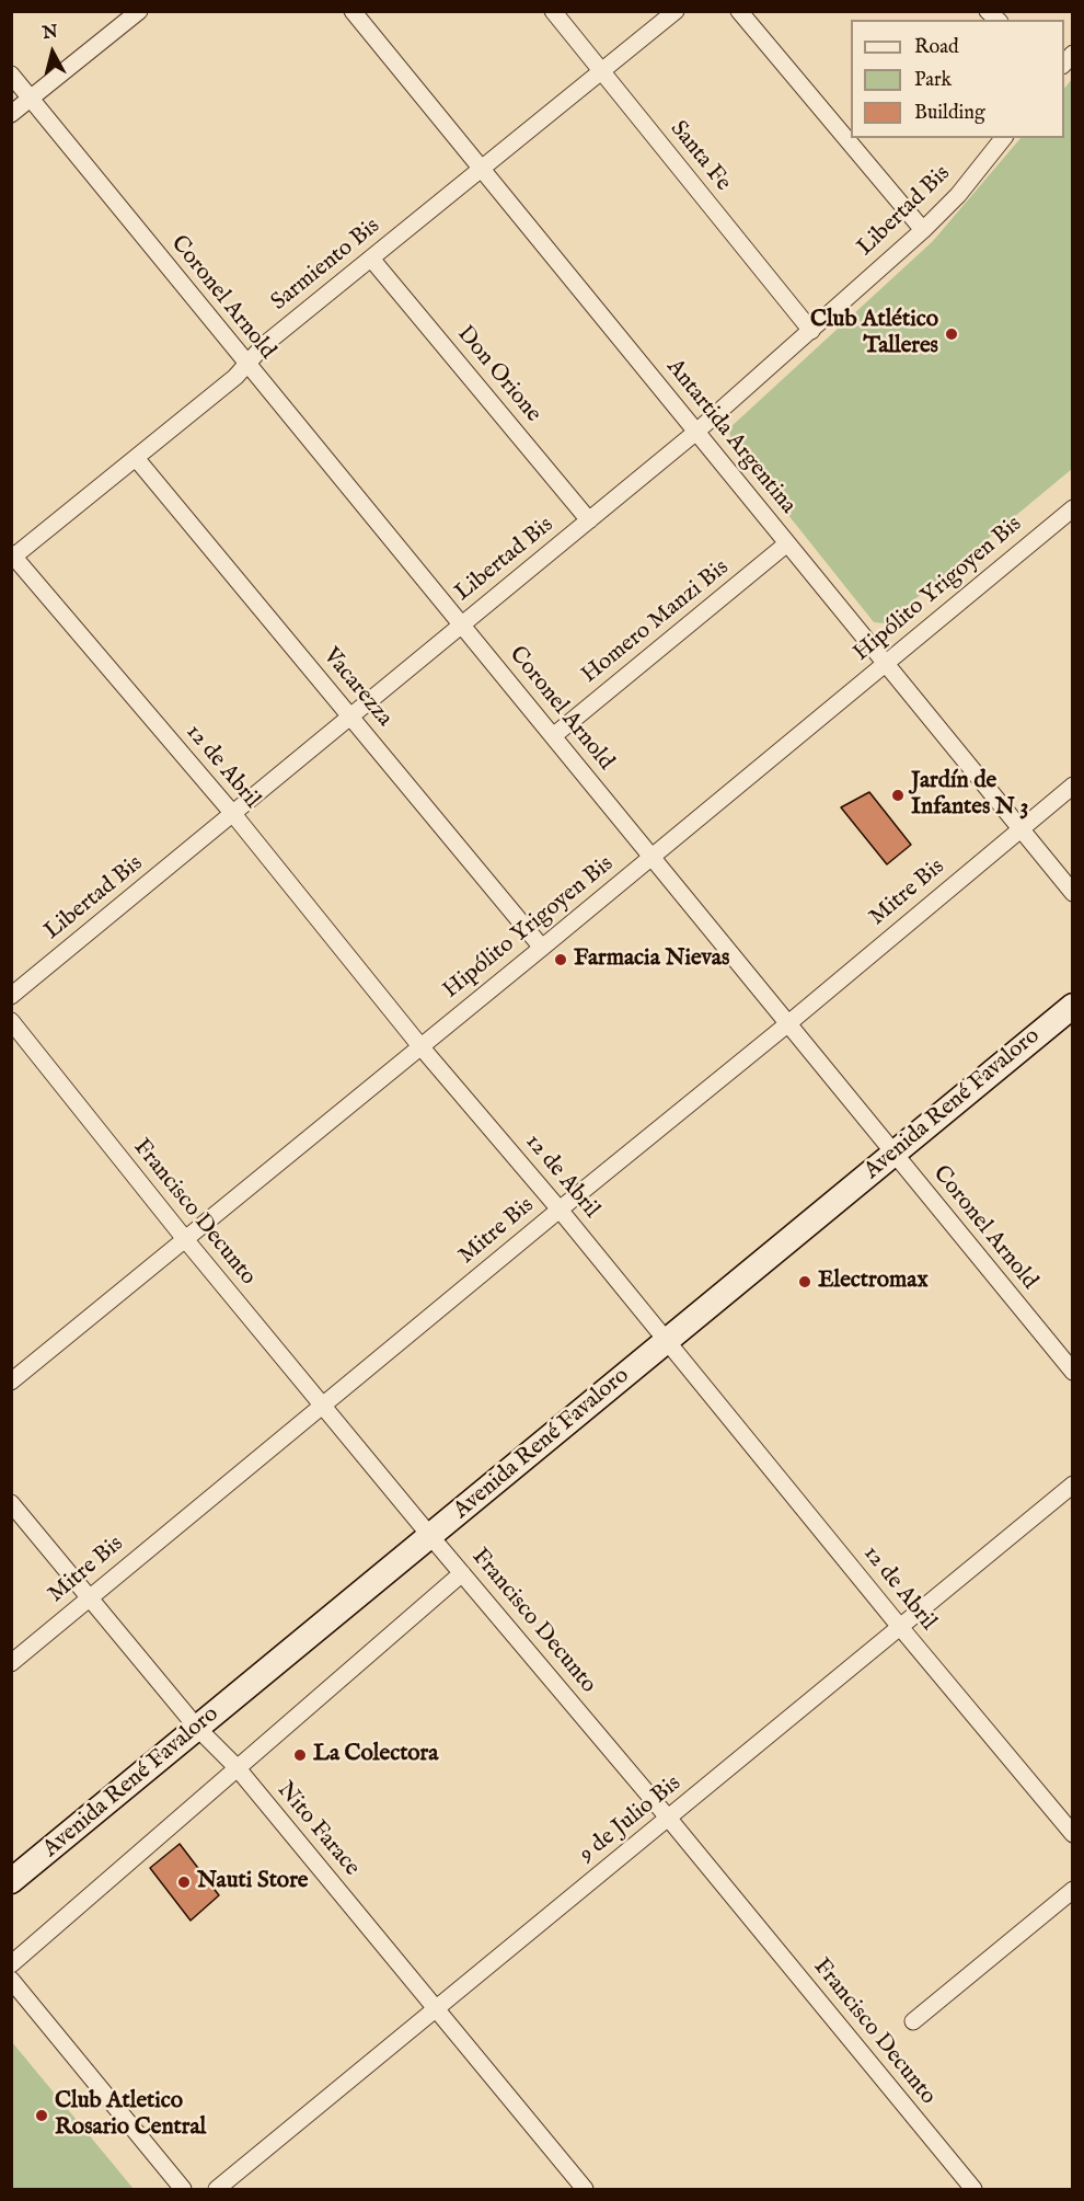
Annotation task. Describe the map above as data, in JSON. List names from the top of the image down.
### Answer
{
  "streets": {
    "main road": ["Avenida René Favaloro"],
    "street": [
      "Santa Fe",
      "Libertad Bis",
      "Sarmiento Bis",
      "Coronel Arnold",
      "Don Orione",
      "Antartida Argentina",
      "Hipólito Yrigoyen Bis",
      "Homero Manzi Bis",
      "Vacarezza",
      "12 de Abril",
      "Mitre Bis",
      "Francisco Decunto",
      "9 de Julio Bis",
      "Nito Farace"
    ]
  },
  "crossings": [
    ["Santa Fe", "Libertad Bis"],
    ["Santa Fe", "Sarmiento Bis"],
    ["Libertad Bis", "Coronel Arnold"],
    ["Libertad Bis", "Don Orione"],
    ["Libertad Bis", "Antartida Argentina"],
    ["Libertad Bis", "Vacarezza"],
    ["Libertad Bis", "12 de Abril"],
    ["Sarmiento Bis", "Coronel Arnold"],
    ["Sarmiento Bis", "Don Orione"],
    ["Sarmiento Bis", "Antartida Argentina"],
    ["Sarmiento Bis", "Vacarezza"],
    ["Sarmiento Bis", "12 de Abril"],
    ["Coronel Arnold", "Hipólito Yrigoyen Bis"],
    ["Coronel Arnold", "Homero Manzi Bis"],
    ["Coronel Arnold", "Mitre Bis"],
    ["Coronel Arnold", "Avenida René Favaloro"],
    ["Antartida Argentina", "Hipólito Yrigoyen Bis"],
    ["Antartida Argentina", "Homero Manzi Bis"],
    ["Antartida Argentina", "Mitre Bis"],
    ["Hipólito Yrigoyen Bis", "Vacarezza"],
    ["Hipólito Yrigoyen Bis", "12 de Abril"],
    ["Hipólito Yrigoyen Bis", "Francisco Decunto"],
    ["12 de Abril", "Mitre Bis"],
    ["12 de Abril", "Avenida René Favaloro"],
    ["12 de Abril", "9 de Julio Bis"],
    ["Mitre Bis", "Francisco Decunto"],
    ["Mitre Bis", "Nito Farace"],
    ["Avenida René Favaloro", "Francisco Decunto"],
    ["Avenida René Favaloro", "Nito Farace"],
    ["Francisco Decunto", "9 de Julio Bis"],
    ["9 de Julio Bis", "Nito Farace"]
  ],
  "places": [
    "Club Atlético Talleres",
    "Jardín de Infantes N 3",
    "Farmacia Nievas",
    "Electromax",
    "La Colectora",
    "Nauti Store",
    "Club Atletico Rosario Central"
  ],
  "legend": ["Road", "Park", "Building"],
  "north": "top"
}
